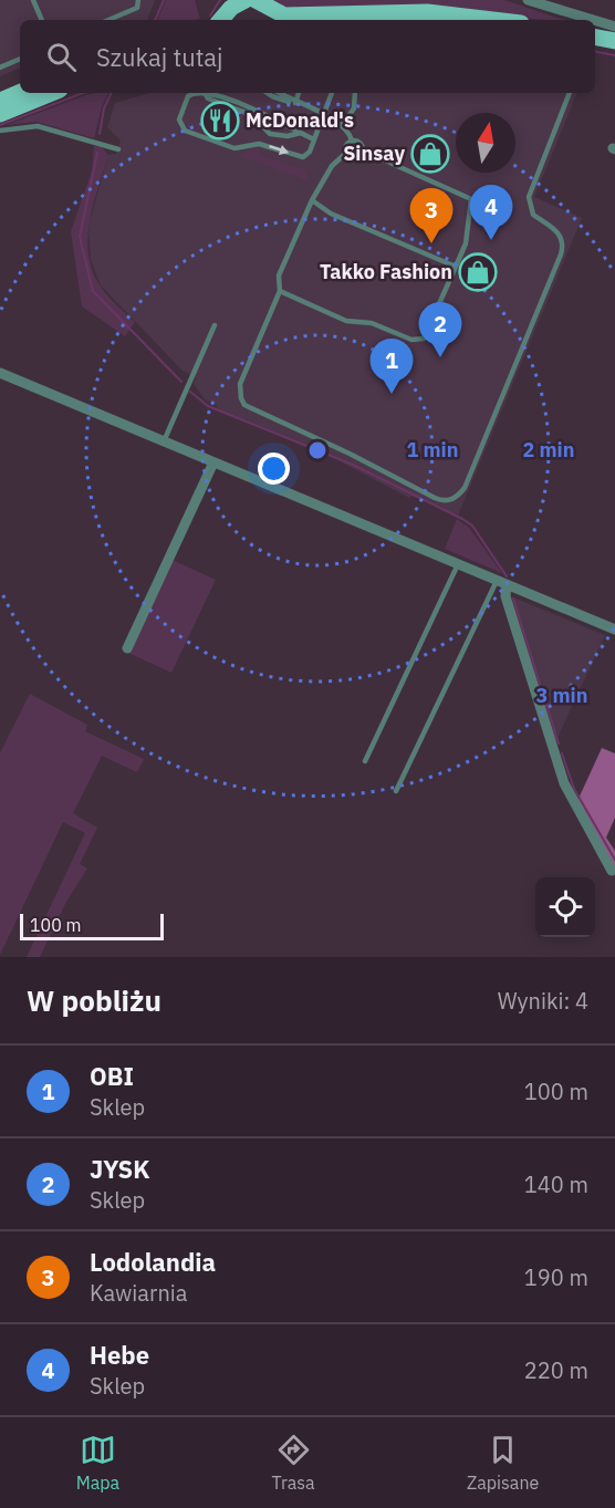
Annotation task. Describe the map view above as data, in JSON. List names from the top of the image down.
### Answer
{
  "places": {
    "restaurant": ["McDonald's"],
    "shop": ["Sinsay", "Takko Fashion"]
  },
  "scale_bar": "100 m",
  "north": "top",
  "page": {
    "search": "Szukaj tutaj",
    "pins": [
      "4",
      "3",
      "2",
      "1"
    ],
    "scale": "100 m",
    "heading": ["W pobliżu", "Wyniki: 4"],
    "list": [
      {
        "mark": "1",
        "name": "OBI",
        "note": "Sklep",
        "value": "100 m"
      },
      {
        "mark": "2",
        "name": "JYSK",
        "note": "Sklep",
        "value": "140 m"
      },
      {
        "mark": "3",
        "name": "Lodolandia",
        "note": "Kawiarnia",
        "value": "190 m"
      },
      {
        "mark": "4",
        "name": "Hebe",
        "note": "Sklep",
        "value": "220 m"
      }
    ],
    "nav": ["Mapa", "Trasa", "Zapisane"]
  },
  "rings": ["1 min", "2 min", "3 min"]
}
